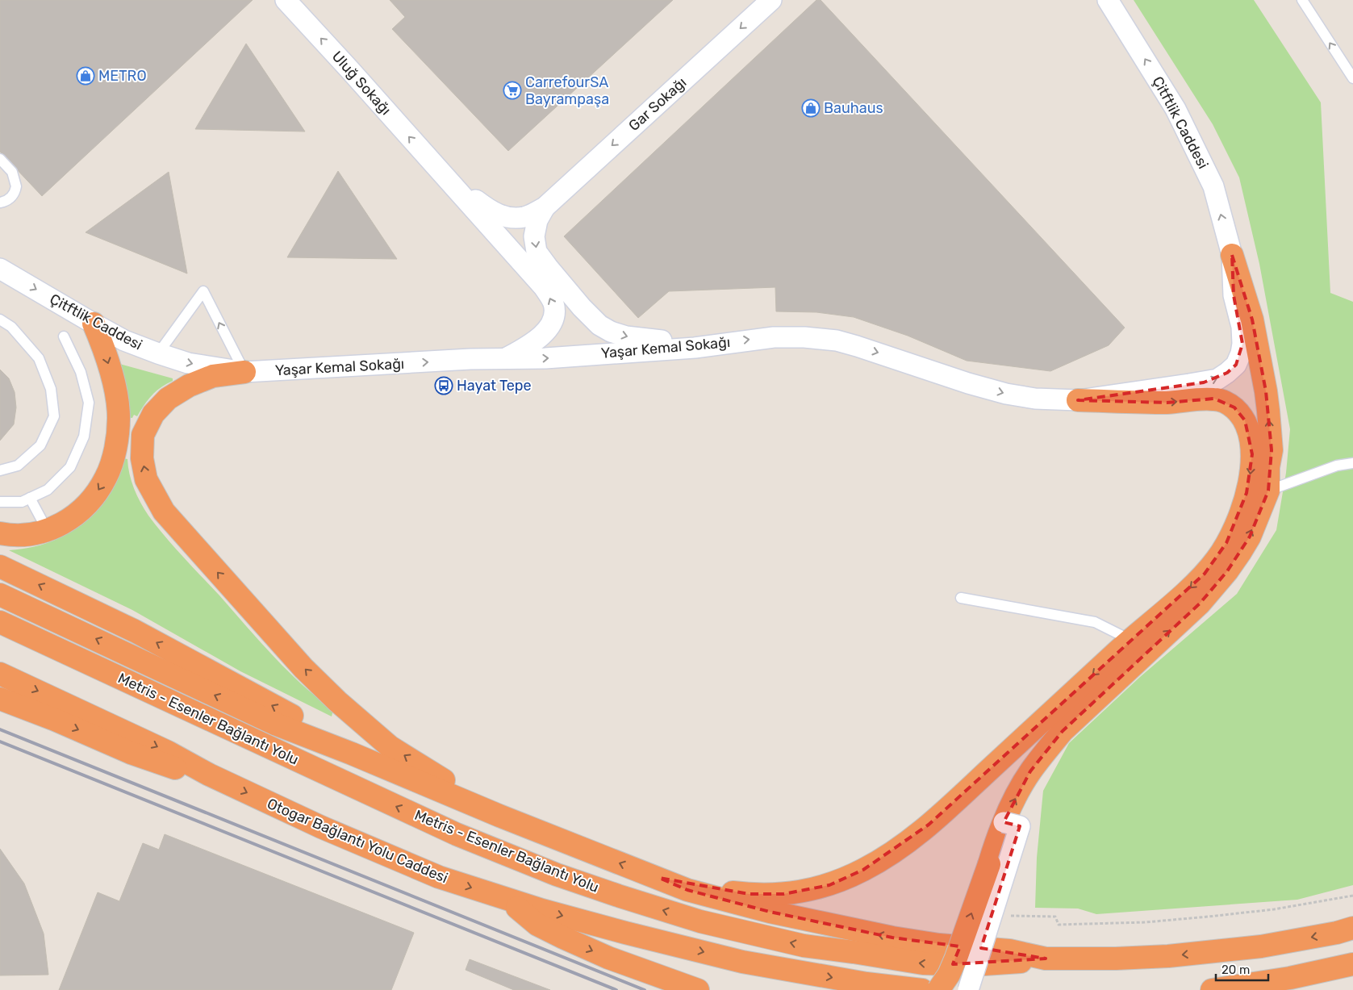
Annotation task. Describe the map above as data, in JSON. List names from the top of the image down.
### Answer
{
  "streets": {
    "highway": ["Metris - Esenler Bağlantı Yolu", "Otogar Bağlantı Yolu Caddesi"],
    "street": [
      "Uluğ Sokağı",
      "Gar Sokağı",
      "Çitftlik Caddesi",
      "Yaşar Kemal Sokağı"
    ]
  },
  "crossings": [
    ["Çitftlik Caddesi", "Yaşar Kemal Sokağı"]
  ],
  "one_way": ["Uluğ Sokağı", "Gar Sokağı", "Yaşar Kemal Sokağı"],
  "places": {
    "shop": ["METRO", "Bauhaus"],
    "supermarket": ["CarrefourSA Bayrampaşa"],
    "bus stop": ["Hayat Tepe"]
  },
  "scale_bar": "20 m"
}
